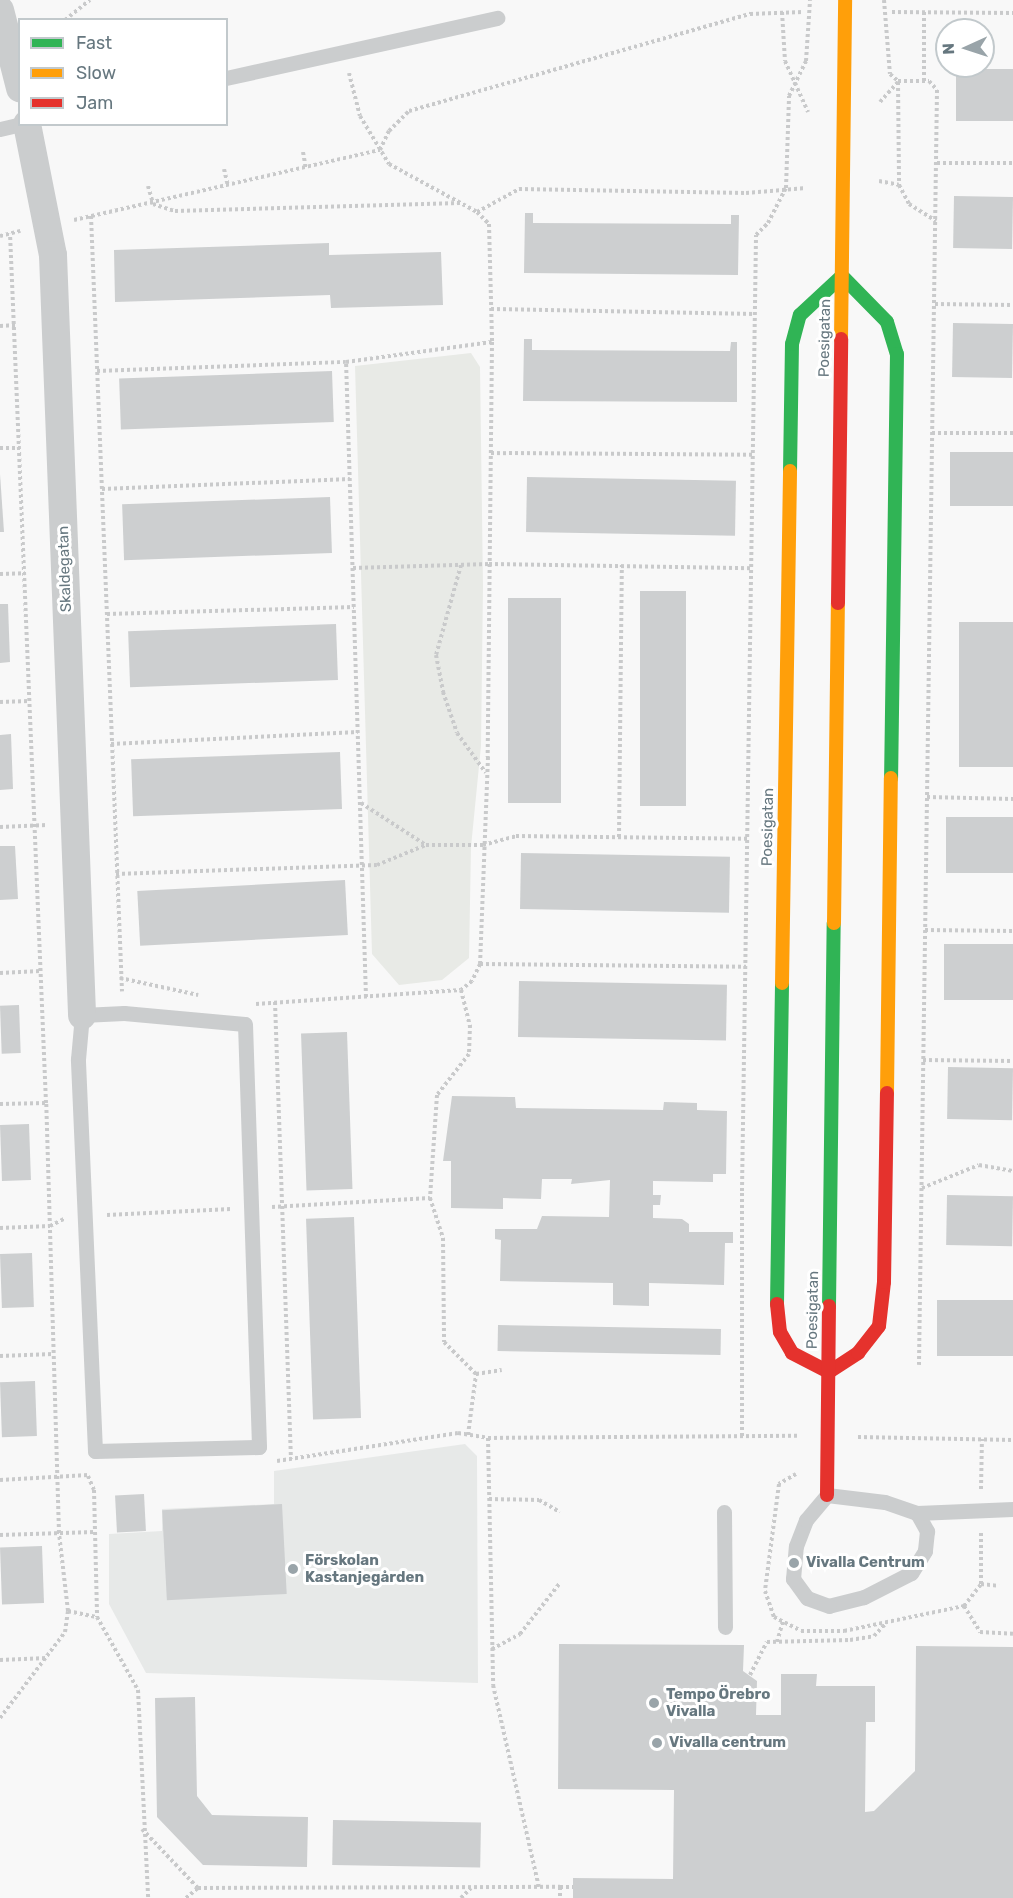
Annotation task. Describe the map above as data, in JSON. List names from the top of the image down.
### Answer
{
  "streets": {
    "street": ["Poesigatan", "Skaldegatan"]
  },
  "places": [
    "Vivalla Centrum",
    "Förskolan Kastanjegården",
    "Tempo Örebro Vivalla",
    "Vivalla centrum"
  ],
  "legend": ["Fast", "Slow", "Jam"],
  "north": "left"
}
